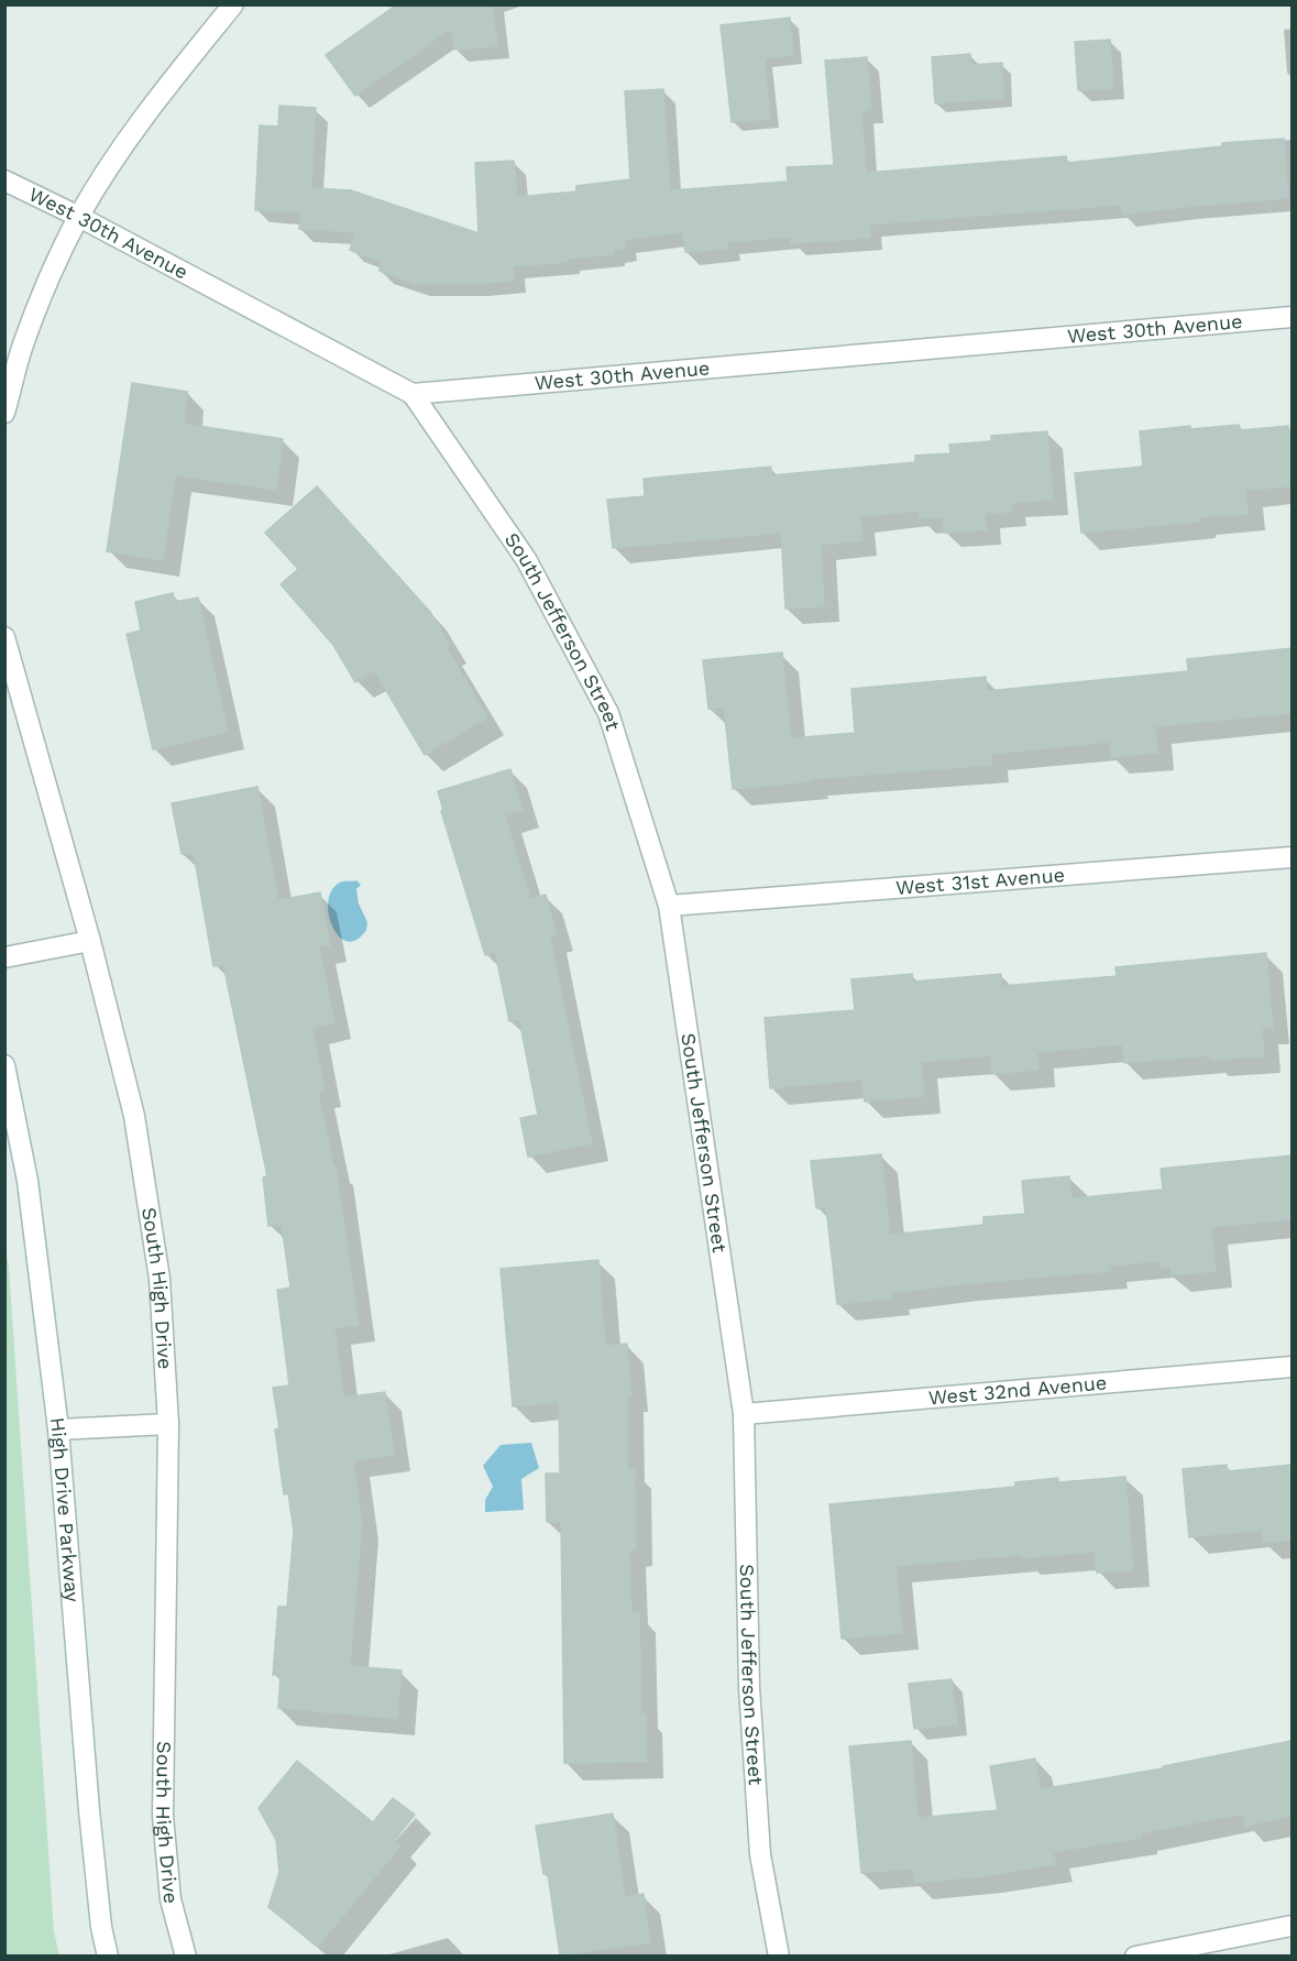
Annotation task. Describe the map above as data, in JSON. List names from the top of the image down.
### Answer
{
  "streets": {
    "street": [
      "West 30th Avenue",
      "South Jefferson Street",
      "West 31st Avenue",
      "South High Drive",
      "West 32nd Avenue",
      "High Drive Parkway"
    ]
  },
  "crossings": [
    ["West 30th Avenue", "South Jefferson Street"],
    ["South Jefferson Street", "West 31st Avenue"],
    ["South Jefferson Street", "West 32nd Avenue"]
  ]
}
